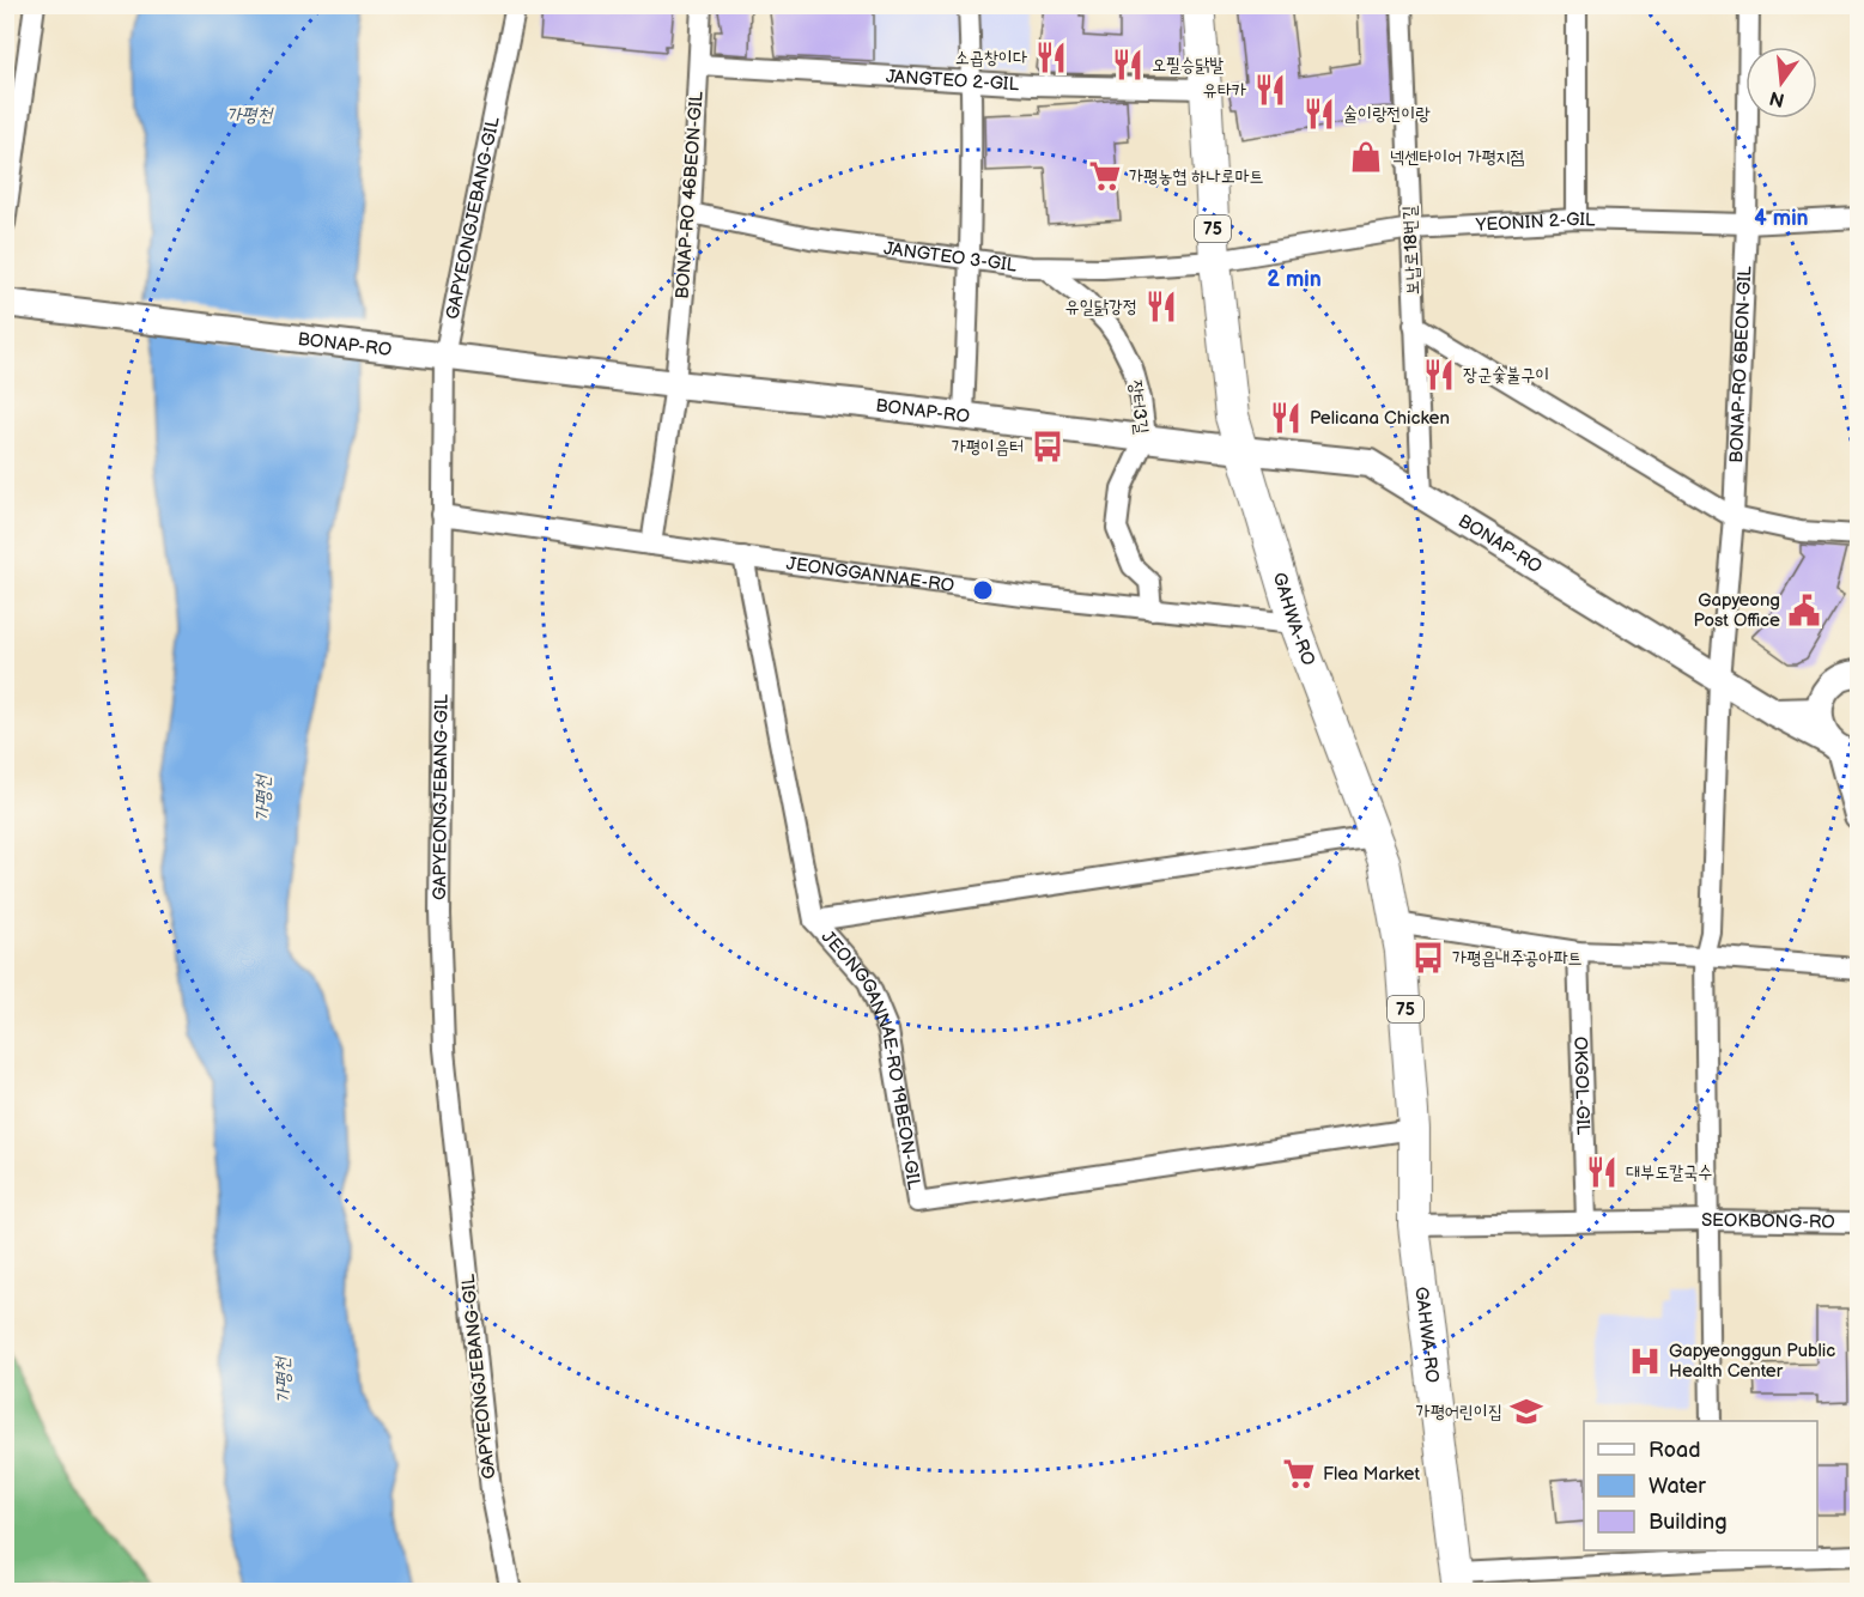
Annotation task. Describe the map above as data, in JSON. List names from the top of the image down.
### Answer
{
  "streets": {
    "main road": ["75", "GAHWA-RO"],
    "street": [
      "JANGTEO 2-GIL",
      "BONAP-RO 46BEON-GIL",
      "GAPYEONGJEBANG-GIL",
      "YEONIN 2-GIL",
      "보납로18번길",
      "JANGTEO 3-GIL",
      "BONAP-RO",
      "BONAP-RO 6BEON-GIL",
      "장터3길",
      "JEONGGANNAE-RO",
      "JEONGGANNAE-RO 19BEON-GIL",
      "OKGOL-GIL",
      "SEOKBONG-RO"
    ]
  },
  "crossings": [
    ["JANGTEO 2-GIL", "BONAP-RO 46BEON-GIL"],
    ["JANGTEO 2-GIL", "GAHWA-RO"],
    ["BONAP-RO 46BEON-GIL", "JANGTEO 3-GIL"],
    ["BONAP-RO 46BEON-GIL", "BONAP-RO"],
    ["GAPYEONGJEBANG-GIL", "BONAP-RO"],
    ["GAPYEONGJEBANG-GIL", "JEONGGANNAE-RO"],
    ["YEONIN 2-GIL", "보납로18번길"],
    ["YEONIN 2-GIL", "JANGTEO 3-GIL"],
    ["YEONIN 2-GIL", "BONAP-RO 6BEON-GIL"],
    ["YEONIN 2-GIL", "GAHWA-RO"],
    ["보납로18번길", "BONAP-RO"],
    ["JANGTEO 3-GIL", "장터3길"],
    ["JANGTEO 3-GIL", "GAHWA-RO"],
    ["BONAP-RO", "BONAP-RO 6BEON-GIL"],
    ["BONAP-RO", "장터3길"],
    ["BONAP-RO", "GAHWA-RO"],
    ["장터3길", "JEONGGANNAE-RO"],
    ["JEONGGANNAE-RO", "GAHWA-RO"],
    ["JEONGGANNAE-RO", "JEONGGANNAE-RO 19BEON-GIL"],
    ["GAHWA-RO", "JEONGGANNAE-RO 19BEON-GIL"]
  ],
  "water": ["가평천"],
  "places": {
    "restaurant": [
      "소곱창이다",
      "오필승닭발",
      "유타카",
      "술이랑전이랑",
      "유일닭강정",
      "장군숯불구이",
      "Pelicana Chicken",
      "대부도칼국수"
    ],
    "shop": ["넥센타이어 가평지점"],
    "supermarket": ["가평농협 하나로마트", "Flea Market"],
    "bus stop": ["가평이음터", "가평읍내주공아파트"],
    "public building": ["Gapyeong Post Office"],
    "hospital": ["Gapyeonggun Public Health Center"],
    "school or university": ["가평어린이집"]
  },
  "legend": ["Road", "Water", "Building"],
  "north": "bottom",
  "rings": ["4 min", "2 min"]
}
